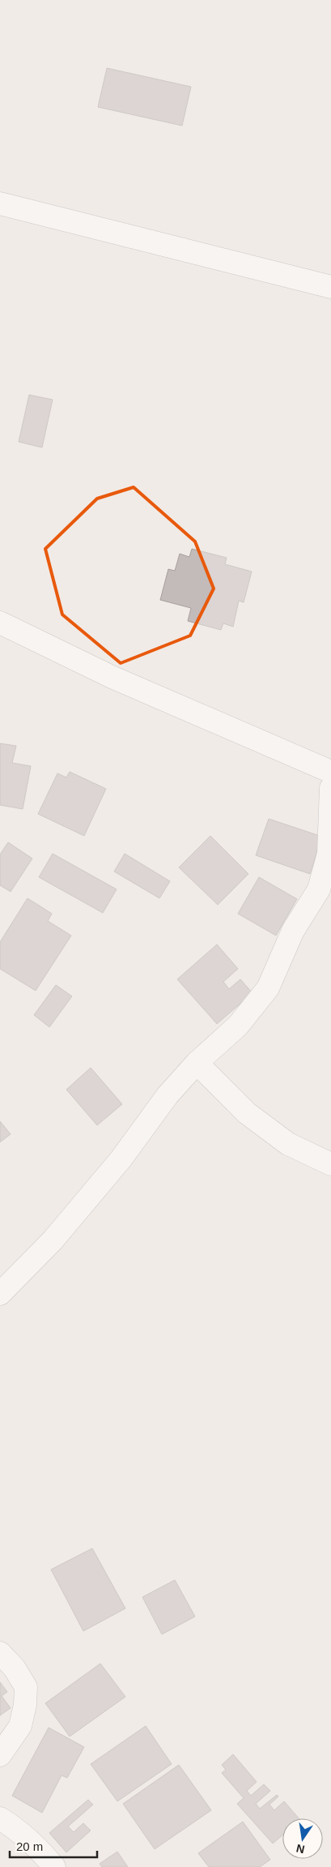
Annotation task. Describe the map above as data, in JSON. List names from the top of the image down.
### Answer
{
  "scale_bar": "20 m",
  "north": "bottom"
}
